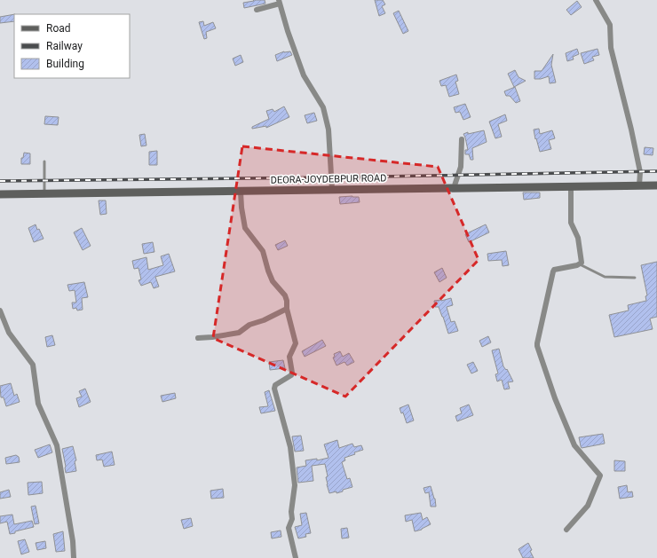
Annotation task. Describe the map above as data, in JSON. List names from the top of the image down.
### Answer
{
  "streets": {
    "street": ["DEORA-JOYDEBPUR ROAD"]
  },
  "legend": ["Road", "Railway", "Building"]
}
